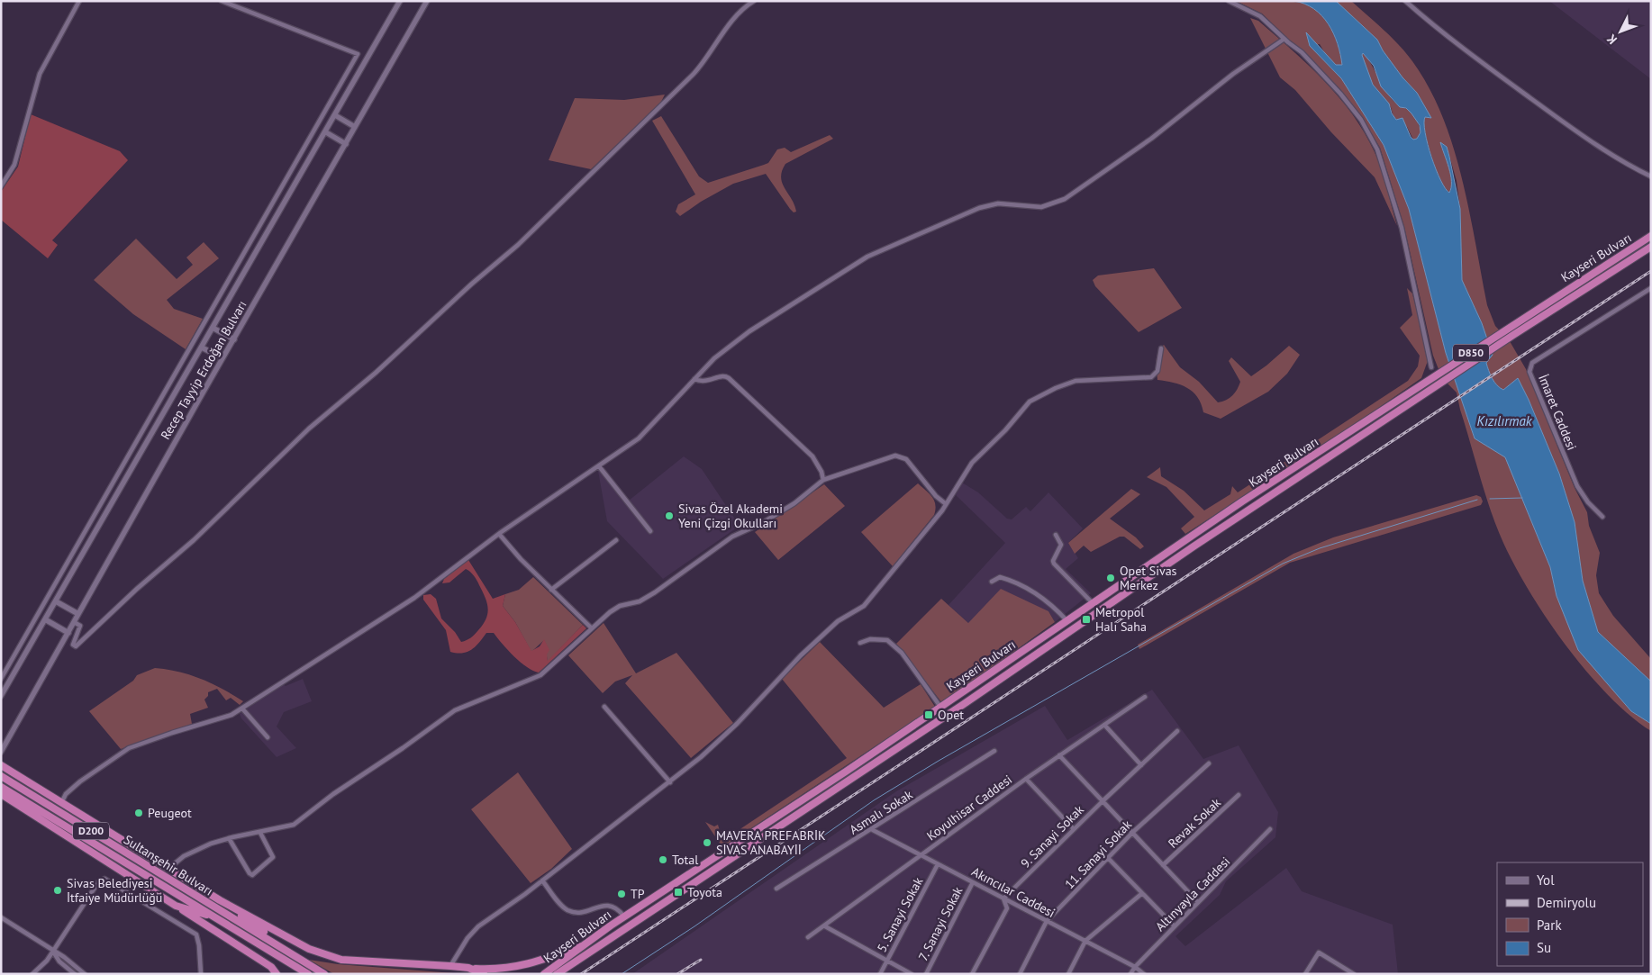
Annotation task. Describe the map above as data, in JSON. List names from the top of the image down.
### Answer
{
  "streets": {
    "highway": [
      "Kayseri Bulvarı",
      "D850",
      "D200",
      "Sultanşehir Bulvarı"
    ],
    "street": [
      "Recep Tayyip Erdoğan Bulvarı",
      "İmaret Caddesi",
      "Koyulhisar Caddesi",
      "Asmalı Sokak",
      "Revak Sokak",
      "9. Sanayi Sokak",
      "11. Sanayi Sokak",
      "Akıncılar Caddesi",
      "Altınyayla Caddesi",
      "5. Sanayi Sokak",
      "7. Sanayi Sokak"
    ]
  },
  "crossings": [
    ["Koyulhisar Caddesi", "Akıncılar Caddesi"],
    ["Asmalı Sokak", "Akıncılar Caddesi"],
    ["9. Sanayi Sokak", "Akıncılar Caddesi"],
    ["11. Sanayi Sokak", "Akıncılar Caddesi"],
    ["Akıncılar Caddesi", "Altınyayla Caddesi"],
    ["Akıncılar Caddesi", "5. Sanayi Sokak"],
    ["Akıncılar Caddesi", "7. Sanayi Sokak"]
  ],
  "water": ["Kızılırmak"],
  "places": {
    "other": [
      "Sivas Özel Akademi Yeni Çizgi Okulları",
      "Opet Sivas Merkez",
      "Peugeot",
      "MAVERA PREFABRİK SİVAS ANABAYİİ",
      "Total",
      "Sivas Belediyesi İtfaiye Müdürlüğü",
      "TP"
    ],
    "transit": ["Metropol Halı Saha", "Opet", "Toyota"]
  },
  "legend": [
    "Yol",
    "Demiryolu",
    "Park",
    "Su"
  ],
  "north": "bottom left"
}
